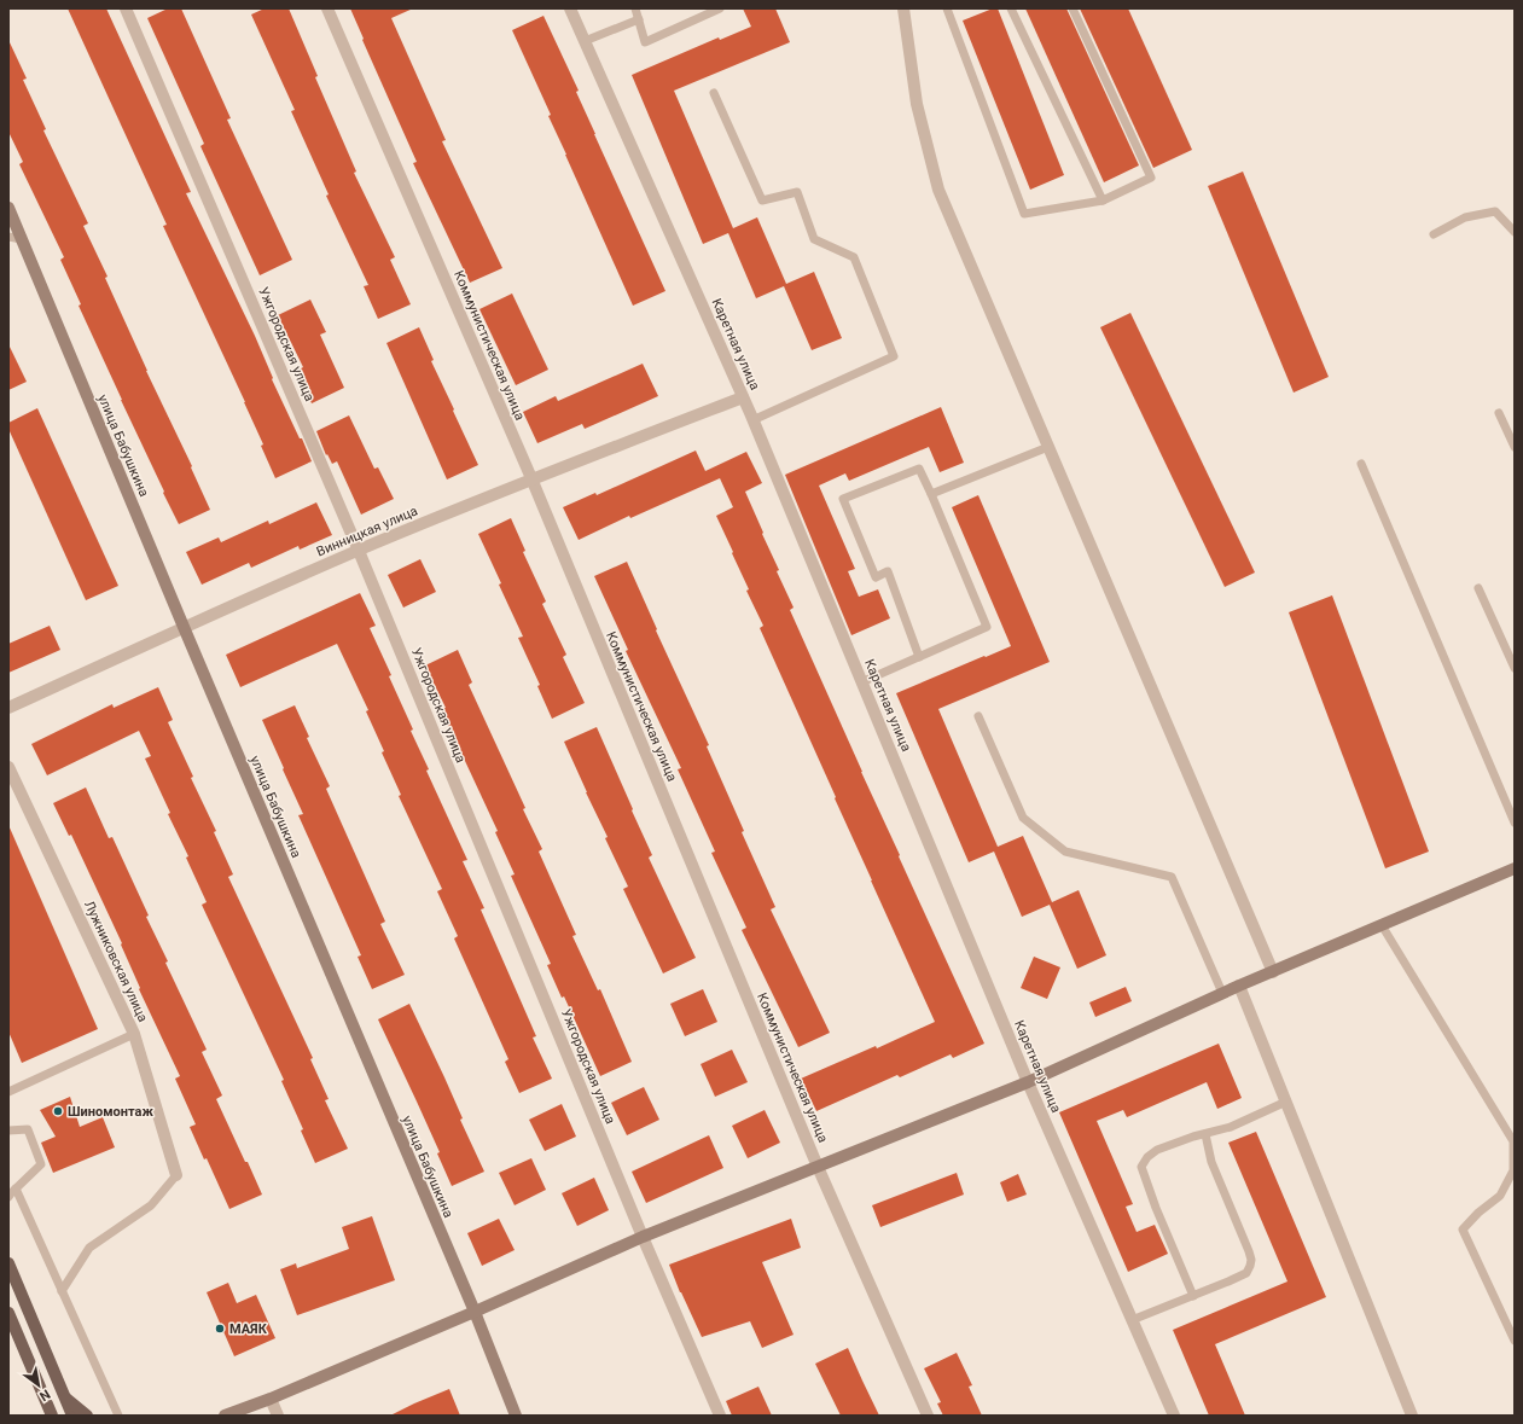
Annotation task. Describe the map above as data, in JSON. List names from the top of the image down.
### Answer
{
  "streets": {
    "main road": ["улица Бабушкина"],
    "street": [
      "Ужгородская улица",
      "Каретная улица",
      "Коммунистическая улица",
      "Винницкая улица",
      "Лужниковская улица"
    ]
  },
  "crossings": [
    ["Ужгородская улица", "Винницкая улица"],
    ["Каретная улица", "Винницкая улица"],
    ["Коммунистическая улица", "Винницкая улица"],
    ["улица Бабушкина", "Винницкая улица"]
  ],
  "places": ["Шиномонтаж", "МАЯК"],
  "north": "bottom right"
}
